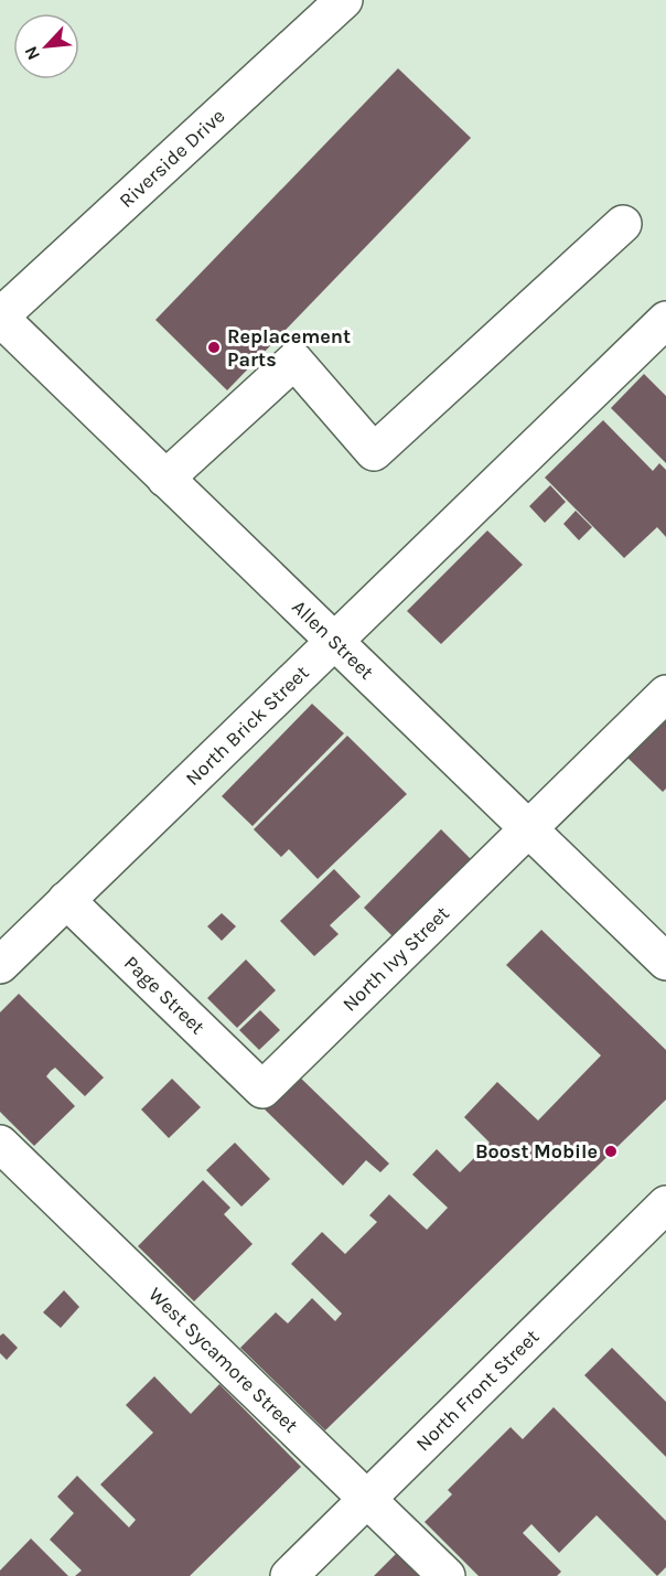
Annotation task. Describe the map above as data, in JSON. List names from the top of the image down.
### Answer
{
  "streets": {
    "street": [
      "Riverside Drive",
      "Allen Street",
      "North Brick Street",
      "North Ivy Street",
      "Page Street",
      "West Sycamore Street",
      "North Front Street"
    ]
  },
  "crossings": [
    ["Riverside Drive", "Allen Street"],
    ["Allen Street", "North Brick Street"],
    ["Allen Street", "North Ivy Street"],
    ["North Brick Street", "Page Street"],
    ["North Ivy Street", "Page Street"],
    ["West Sycamore Street", "North Front Street"]
  ],
  "places": ["Replacement Parts", "Boost Mobile"],
  "north": "bottom left"
}
